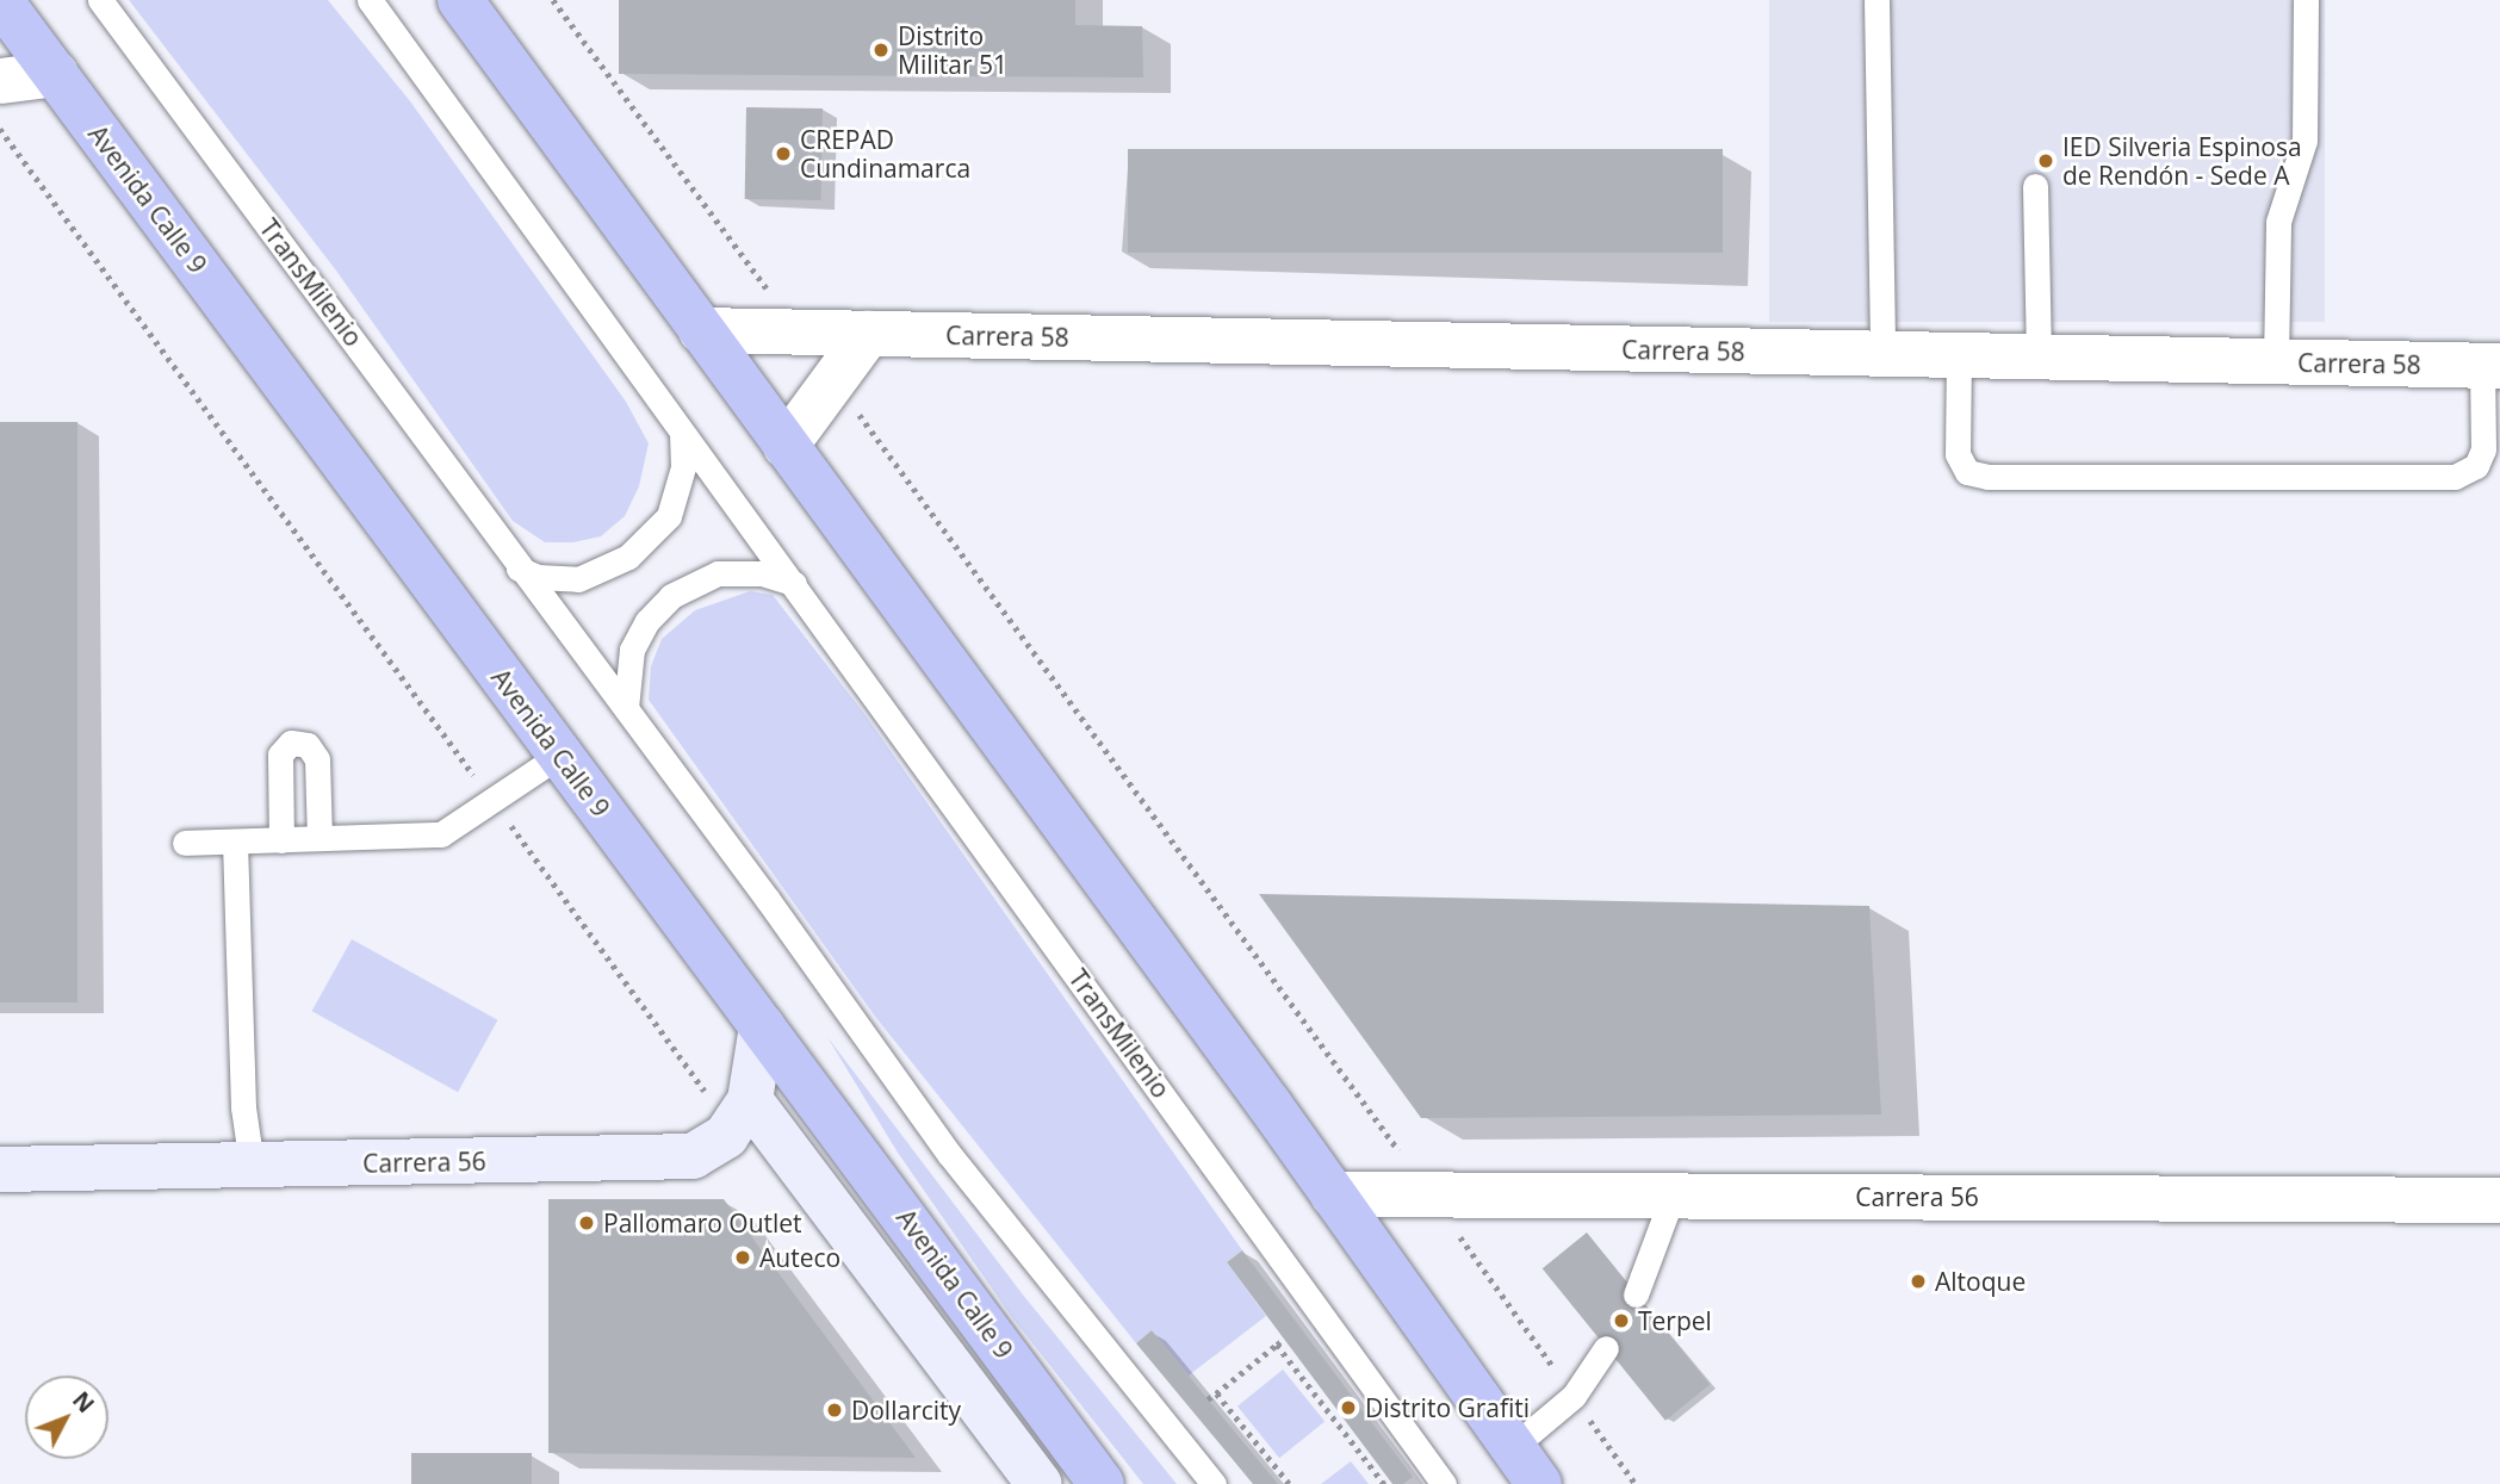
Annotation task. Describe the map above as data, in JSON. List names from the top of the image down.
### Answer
{
  "streets": {
    "highway": ["Avenida Calle 9"],
    "street": ["Carrera 58", "Carrera 56"],
    "lane": ["TransMilenio"]
  },
  "crossings": [
    ["Avenida Calle 9", "Carrera 56"]
  ],
  "places": [
    "Distrito Militar 51",
    "CREPAD Cundinamarca",
    "IED Silveria Espinosa de Rendón - Sede A",
    "Pallomaro Outlet",
    "Auteco",
    "Altoque",
    "Terpel",
    "Distrito Grafiti",
    "Dollarcity"
  ],
  "north": "top right"
}
